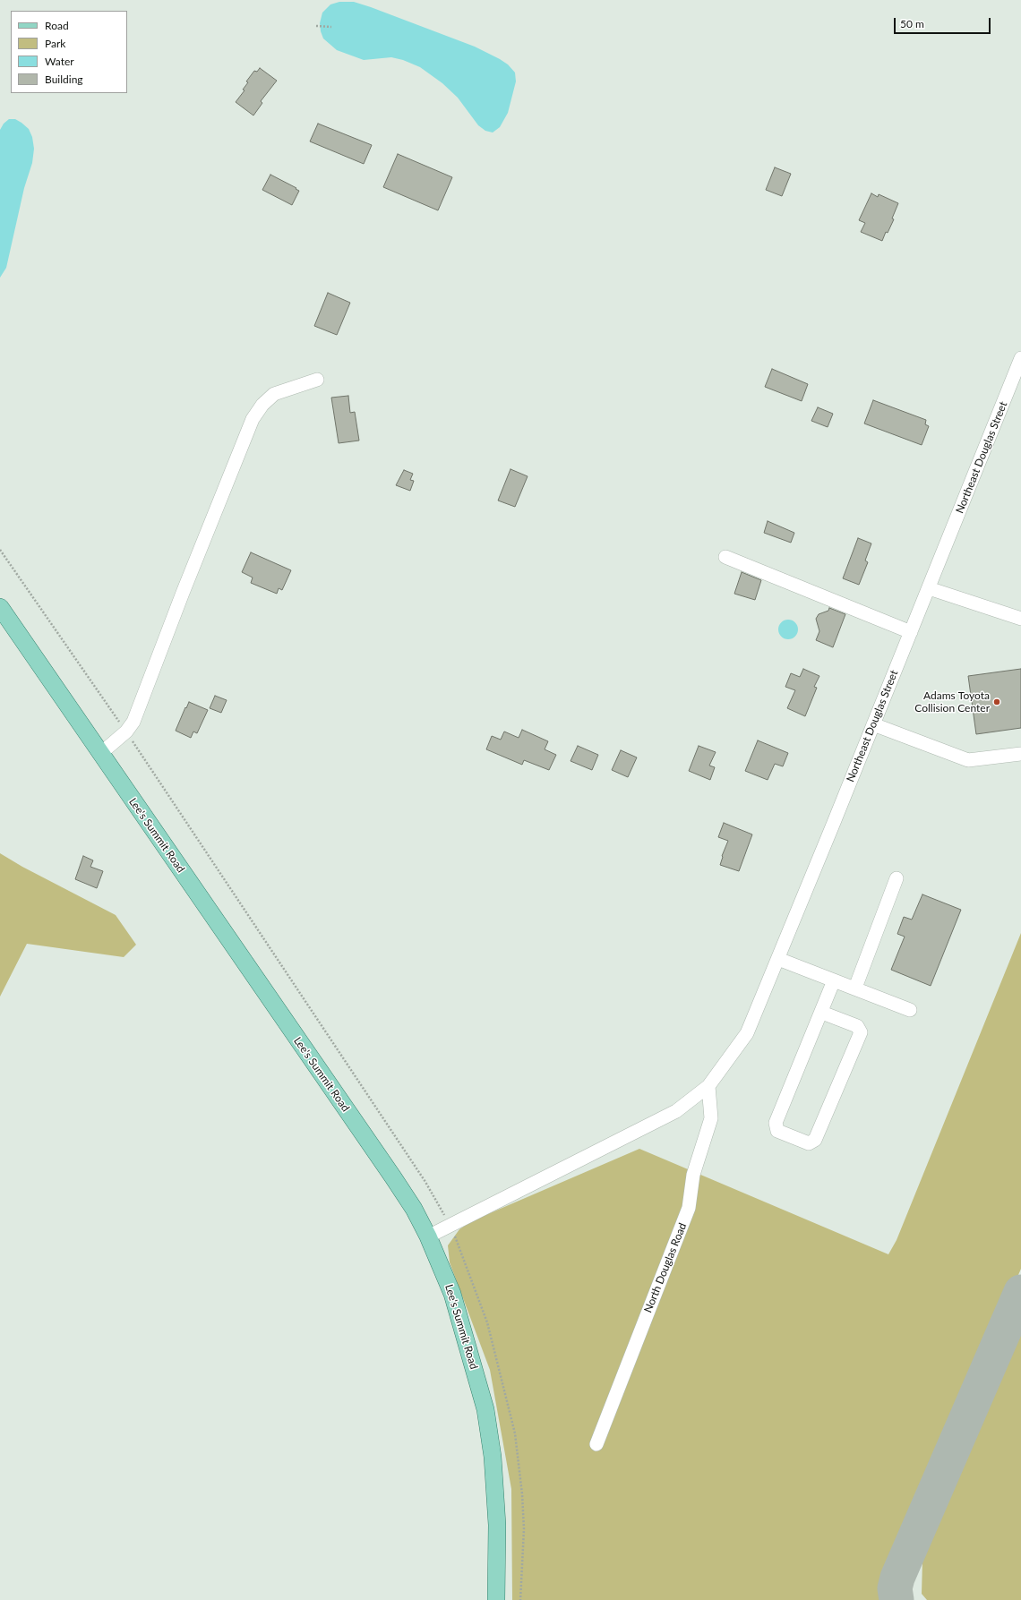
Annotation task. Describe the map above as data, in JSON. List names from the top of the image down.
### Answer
{
  "streets": {
    "main road": ["Lee's Summit Road"],
    "street": ["Northeast Douglas Street", "North Douglas Road"]
  },
  "crossings": [
    ["Northeast Douglas Street", "Lee's Summit Road"],
    ["Northeast Douglas Street", "North Douglas Road"]
  ],
  "places": ["Adams Toyota Collision Center"],
  "legend": [
    "Road",
    "Park",
    "Water",
    "Building"
  ],
  "scale_bar": "50 m"
}
